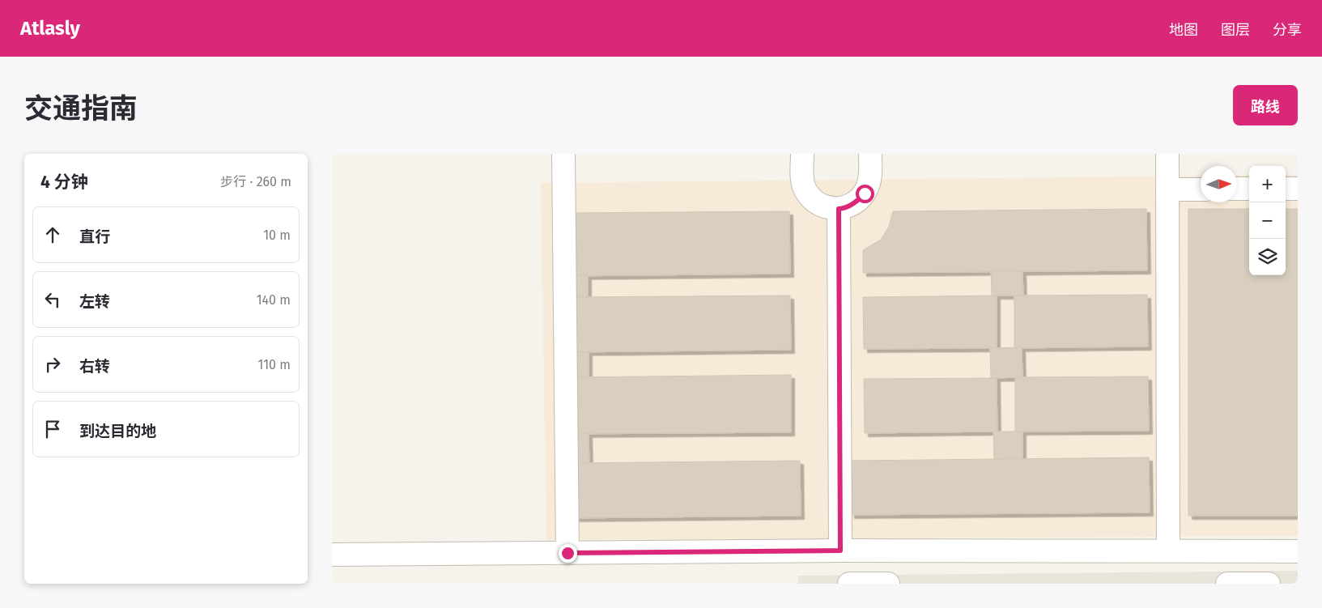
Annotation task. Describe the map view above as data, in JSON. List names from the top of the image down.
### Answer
{
  "north": "right",
  "page": {
    "header": "Atlasly",
    "nav": ["地图", "图层", "分享"],
    "title": "交通指南",
    "buttons": "路线",
    "heading": ["4 分钟", "步行 · 260 m"],
    "map_buttons": ["+", "−"],
    "list": [
      ["直行", "10 m"],
      ["左转", "140 m"],
      ["右转", "110 m"],
      "到达目的地"
    ]
  }
}
